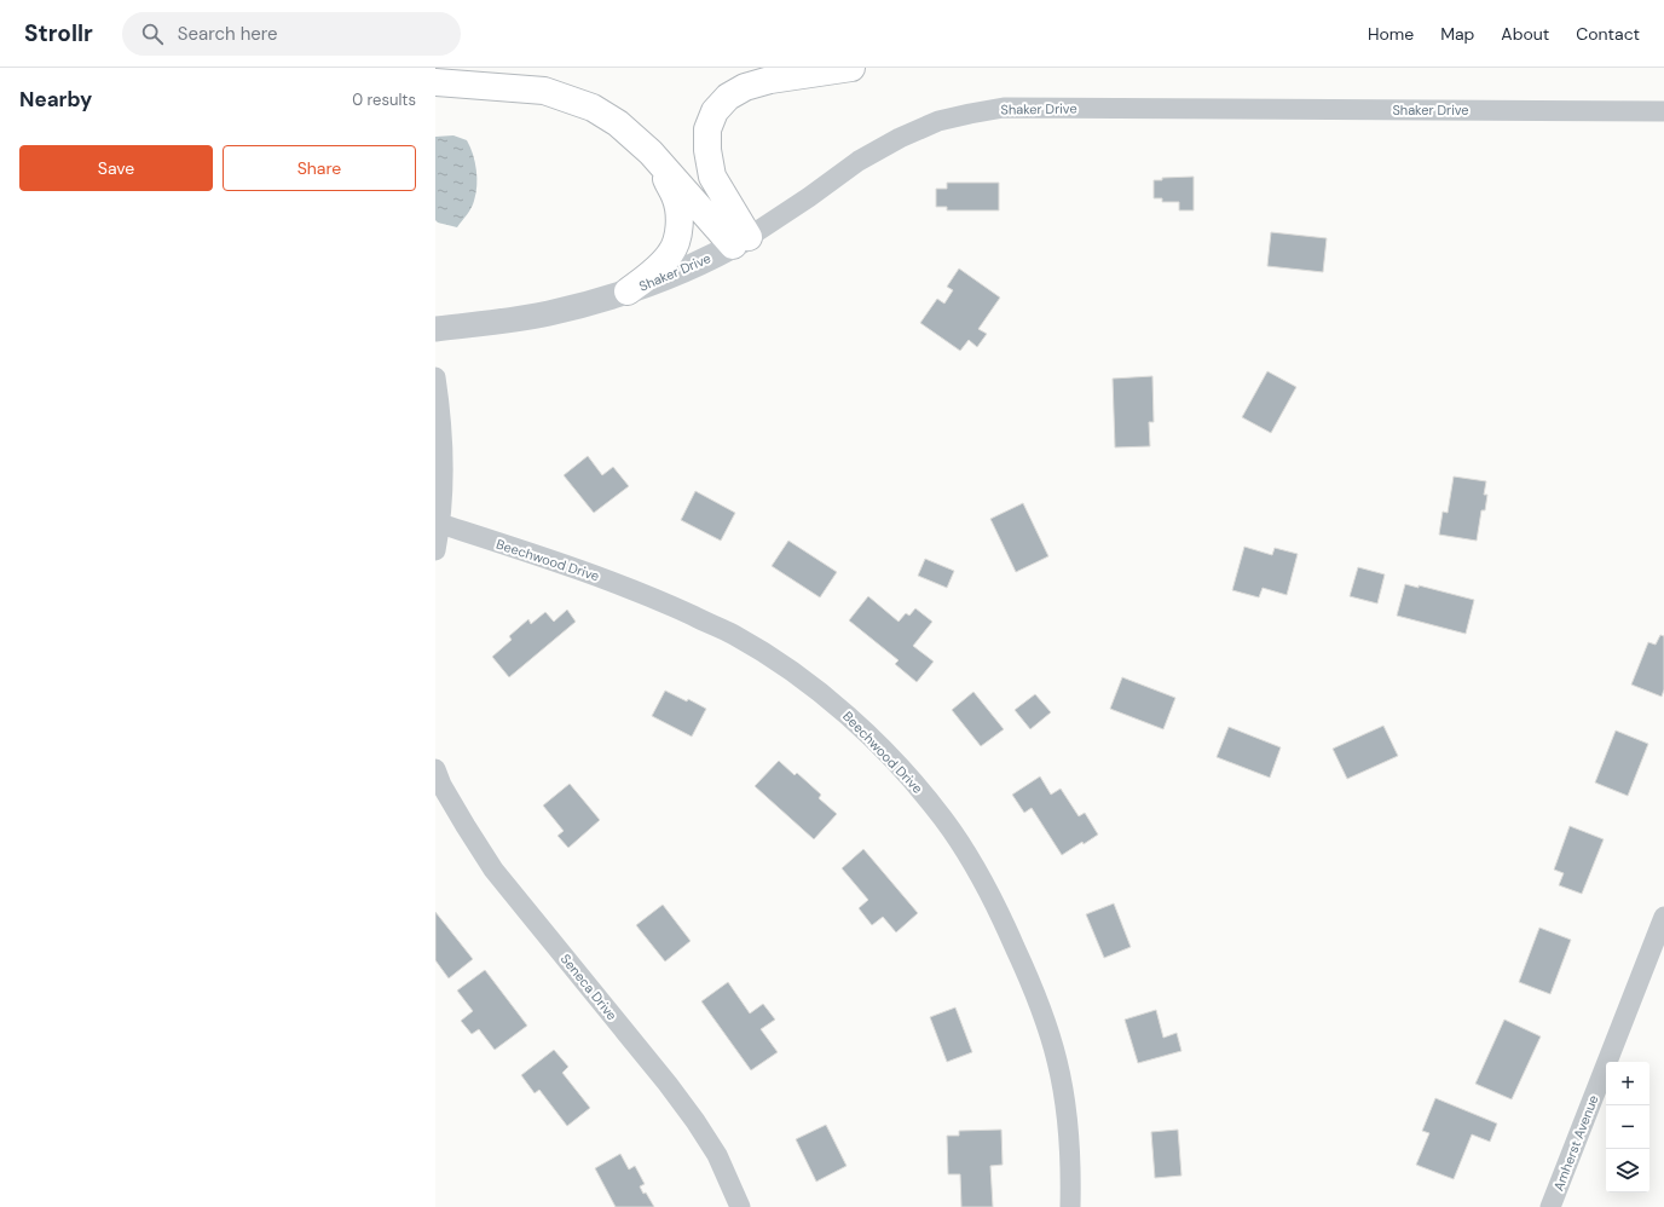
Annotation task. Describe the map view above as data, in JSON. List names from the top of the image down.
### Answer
{
  "streets": {
    "street": [
      "Shaker Drive",
      "Beechwood Drive",
      "Seneca Drive",
      "Amherst Avenue"
    ]
  },
  "page": {
    "header": "Strollr",
    "search": "Search here",
    "nav": [
      "Home",
      "Map",
      "About",
      "Contact"
    ],
    "heading": ["Nearby", "0 results"],
    "buttons": ["Save", "Share"],
    "map_buttons": ["+", "−"]
  }
}
